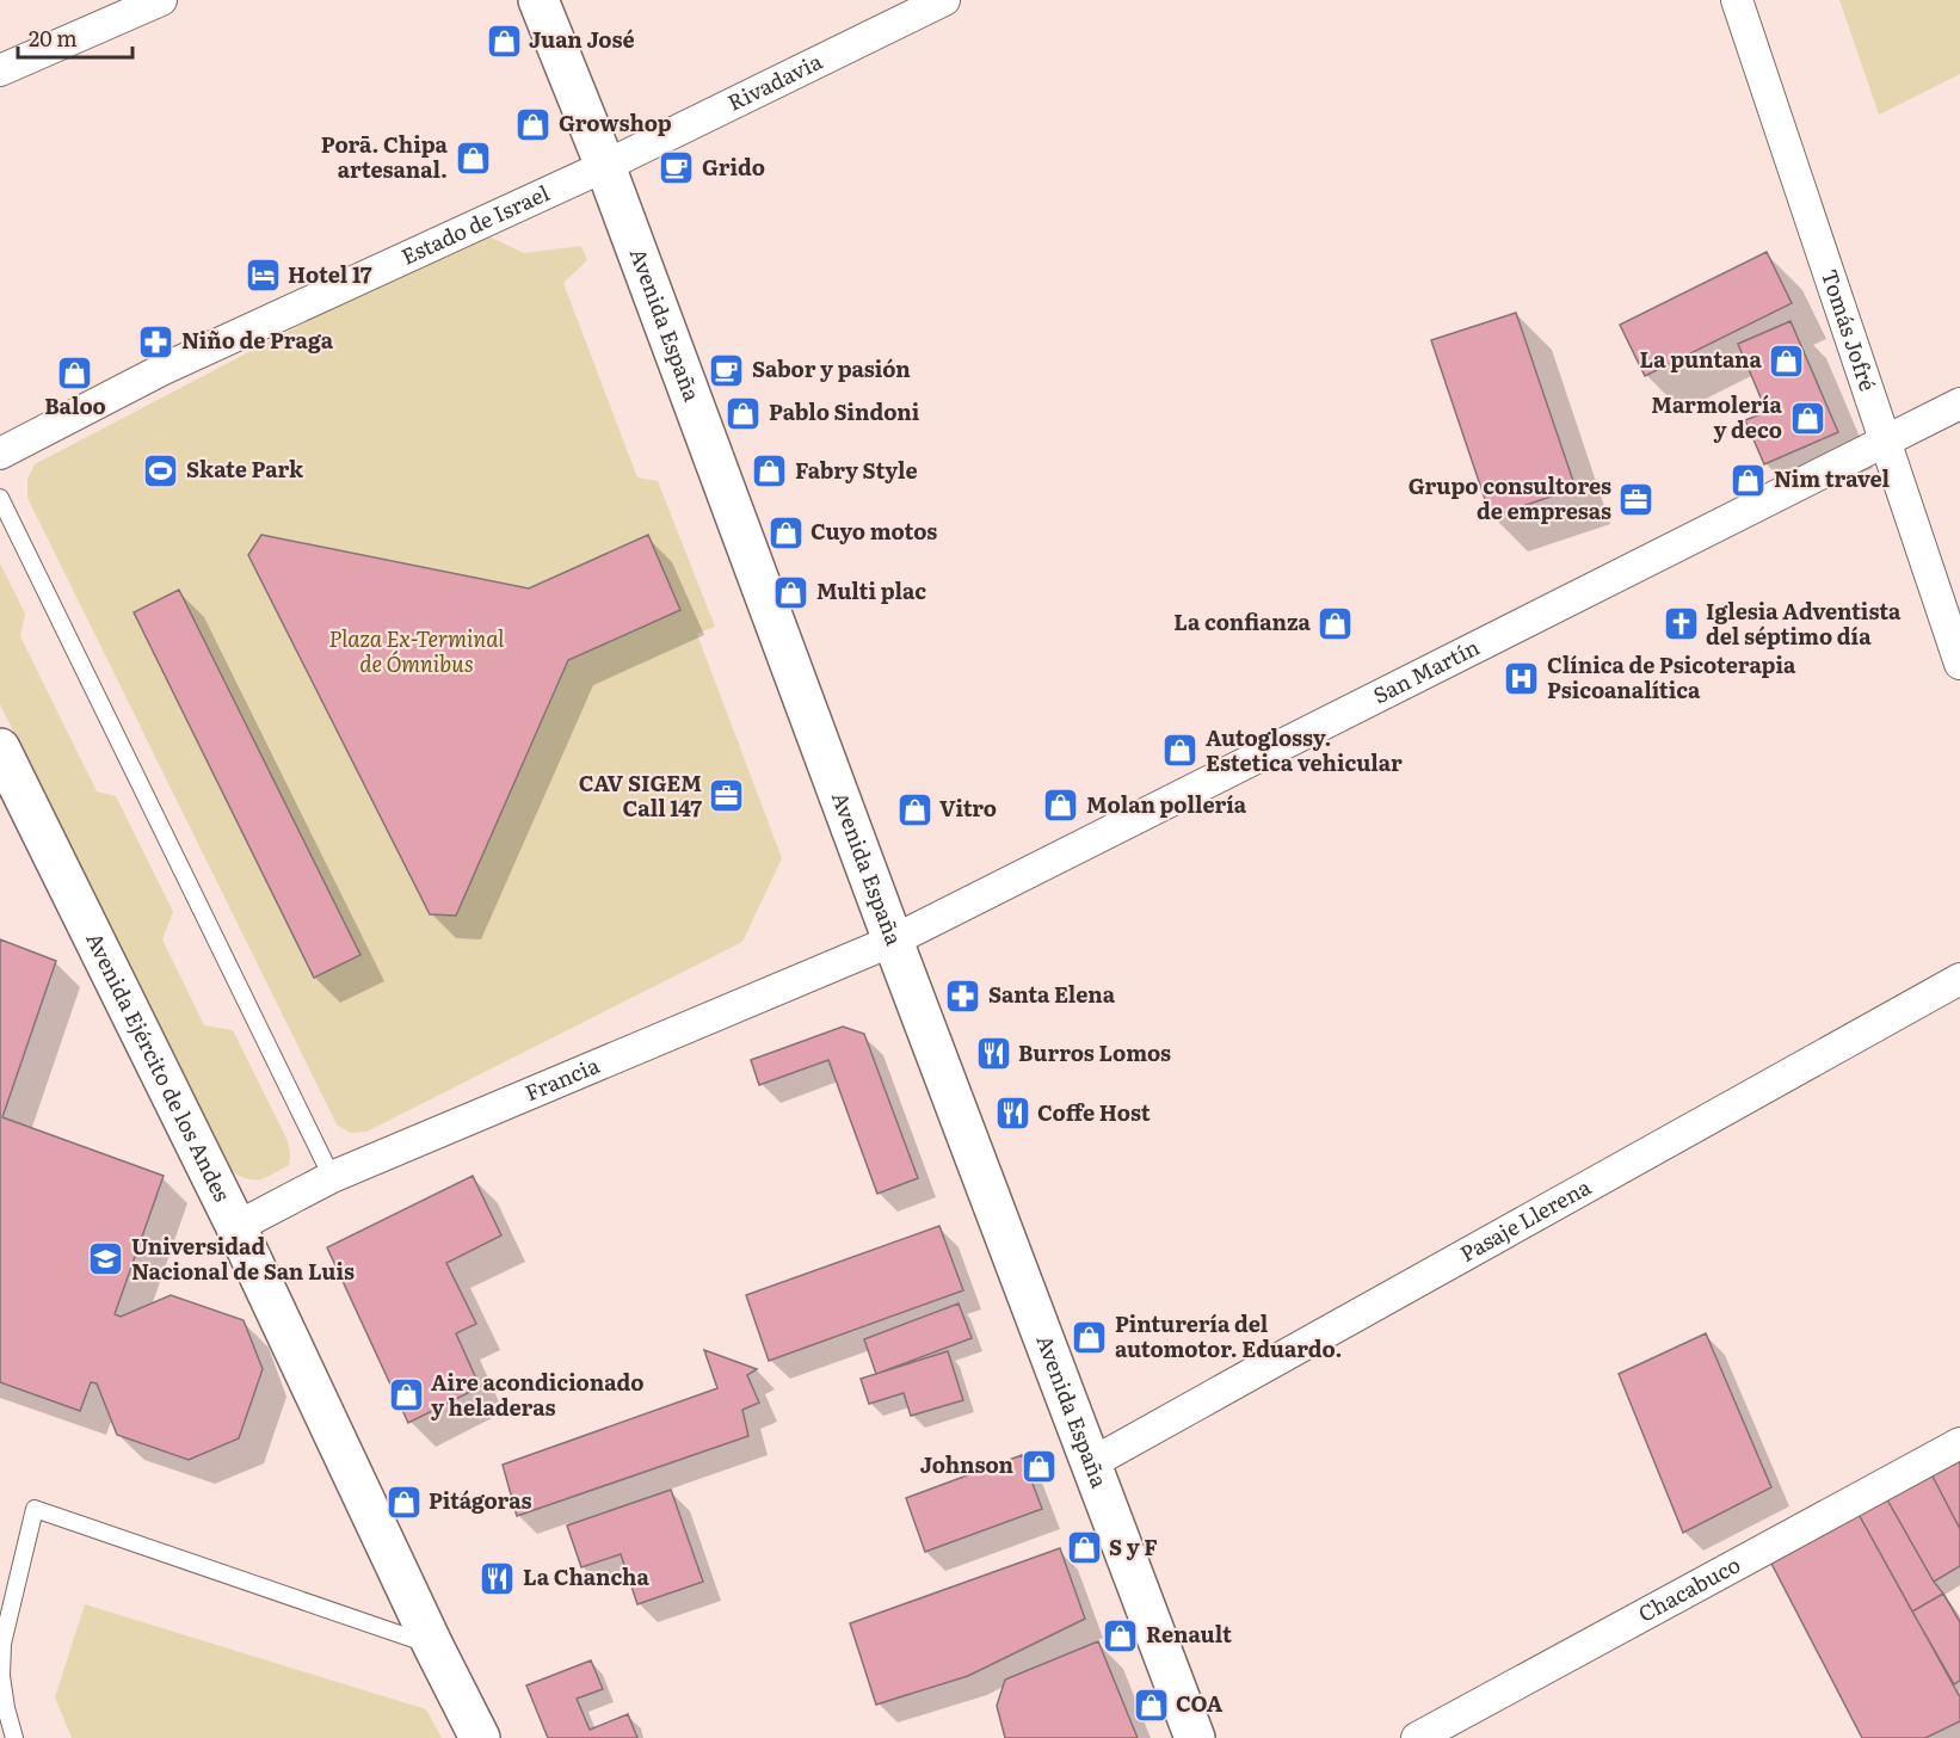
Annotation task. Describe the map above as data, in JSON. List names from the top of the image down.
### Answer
{
  "streets": {
    "main road": ["Avenida España", "Avenida Ejército de los Andes"],
    "street": [
      "Rivadavia",
      "Estado de Israel",
      "Tomás Jofré",
      "San Martín",
      "Francia",
      "Pasaje Llerena",
      "Chacabuco"
    ]
  },
  "crossings": [
    ["Rivadavia", "Estado de Israel"],
    ["Rivadavia", "Avenida España"],
    ["Estado de Israel", "Avenida España"],
    ["Avenida España", "San Martín"],
    ["Avenida España", "Francia"],
    ["Avenida España", "Pasaje Llerena"],
    ["Tomás Jofré", "San Martín"],
    ["San Martín", "Francia"],
    ["Avenida Ejército de los Andes", "Francia"]
  ],
  "parks": ["Plaza Ex-Terminal de Ómnibus"],
  "places": {
    "shop": [
      "Juan José",
      "Growshop",
      "Porā. Chipa artesanal.",
      "La puntana",
      "Baloo",
      "Pablo Sindoni",
      "Marmolería y deco",
      "Fabry Style",
      "Nim travel",
      "Cuyo motos",
      "Multi plac",
      "La confianza",
      "Autoglossy. Estetica vehicular",
      "Molan pollería",
      "Vitro",
      "Pinturería del automotor. Eduardo.",
      "Aire acondicionado y heladeras",
      "Johnson",
      "Pitágoras",
      "S y F",
      "Renault",
      "COA"
    ],
    "cafe": ["Grido", "Sabor y pasión"],
    "hotel": ["Hotel 17"],
    "pharmacy": ["Niño de Praga", "Santa Elena"],
    "sports": ["Skate Park"],
    "office": ["Grupo consultores de empresas", "CAV SIGEM Call 147"],
    "church": ["Iglesia Adventista del séptimo día"],
    "hospital": ["Clínica de Psicoterapia Psicoanalítica"],
    "restaurant": ["Burros Lomos", "Coffe Host", "La Chancha"],
    "school or university": ["Universidad Nacional de San Luis"]
  },
  "scale_bar": "20 m"
}
